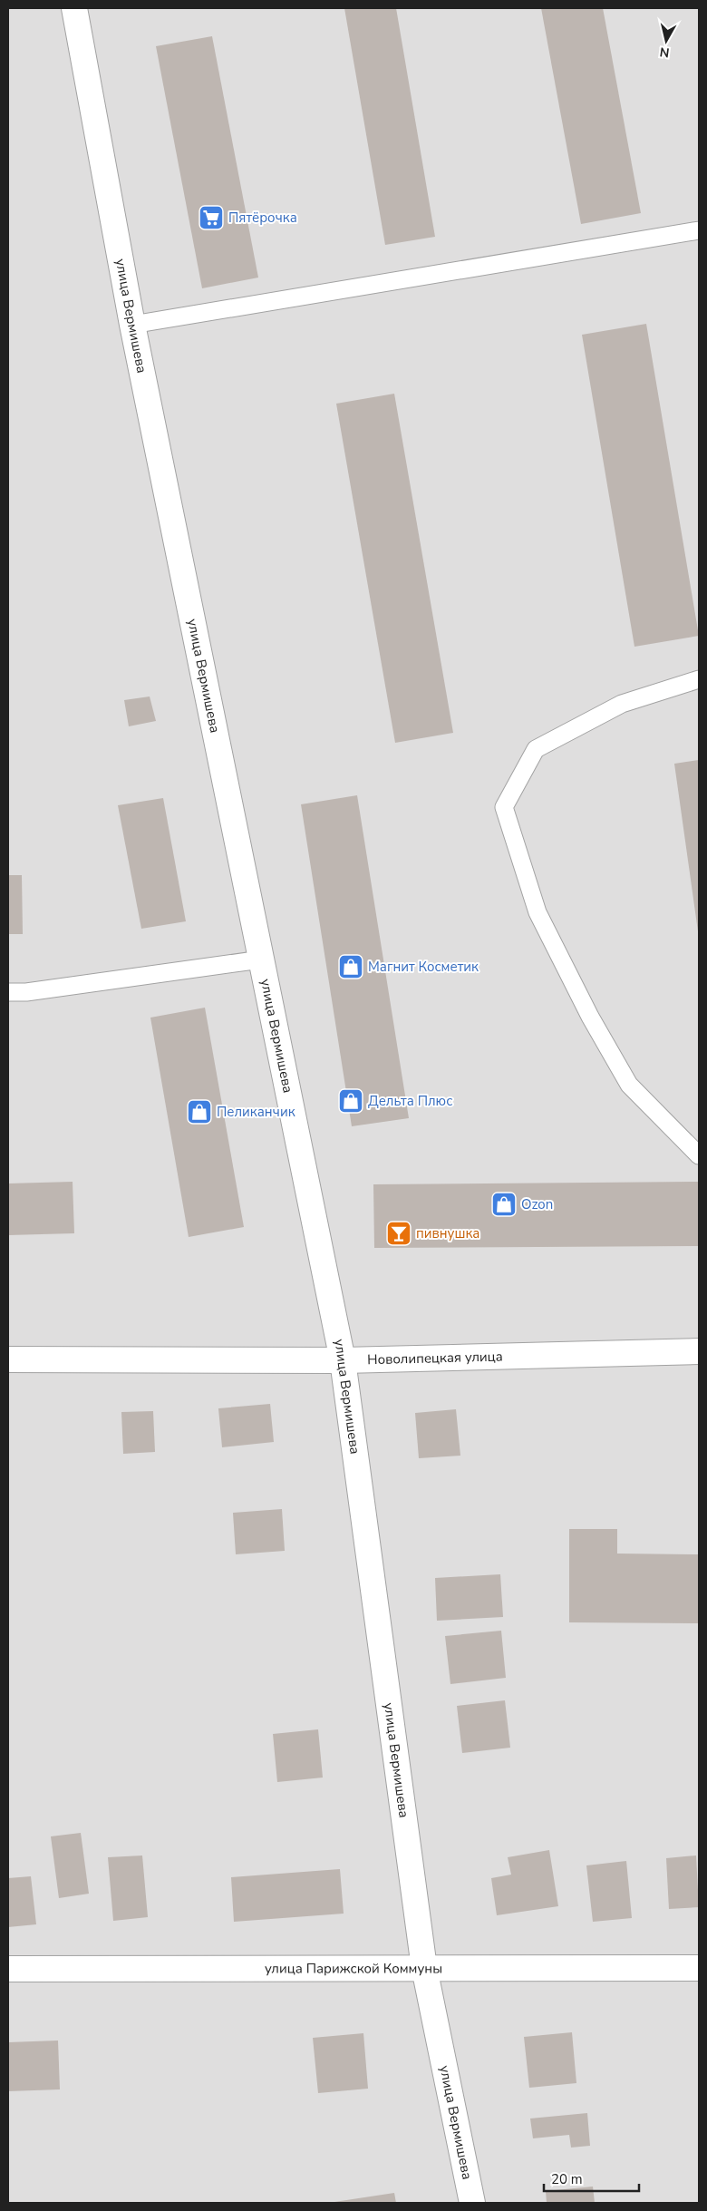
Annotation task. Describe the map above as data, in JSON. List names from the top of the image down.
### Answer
{
  "streets": {
    "street": ["улица Вермишева", "Новолипецкая улица", "улица Парижской Коммуны"]
  },
  "crossings": [
    ["улица Вермишева", "Новолипецкая улица"],
    ["улица Вермишева", "улица Парижской Коммуны"]
  ],
  "places": {
    "supermarket": ["Пятёрочка"],
    "shop": [
      "Магнит Косметик",
      "Дельта Плюс",
      "Пеликанчик",
      "Ozon"
    ],
    "bar": ["пивнушка"]
  },
  "scale_bar": "20 m",
  "north": "bottom"
}
